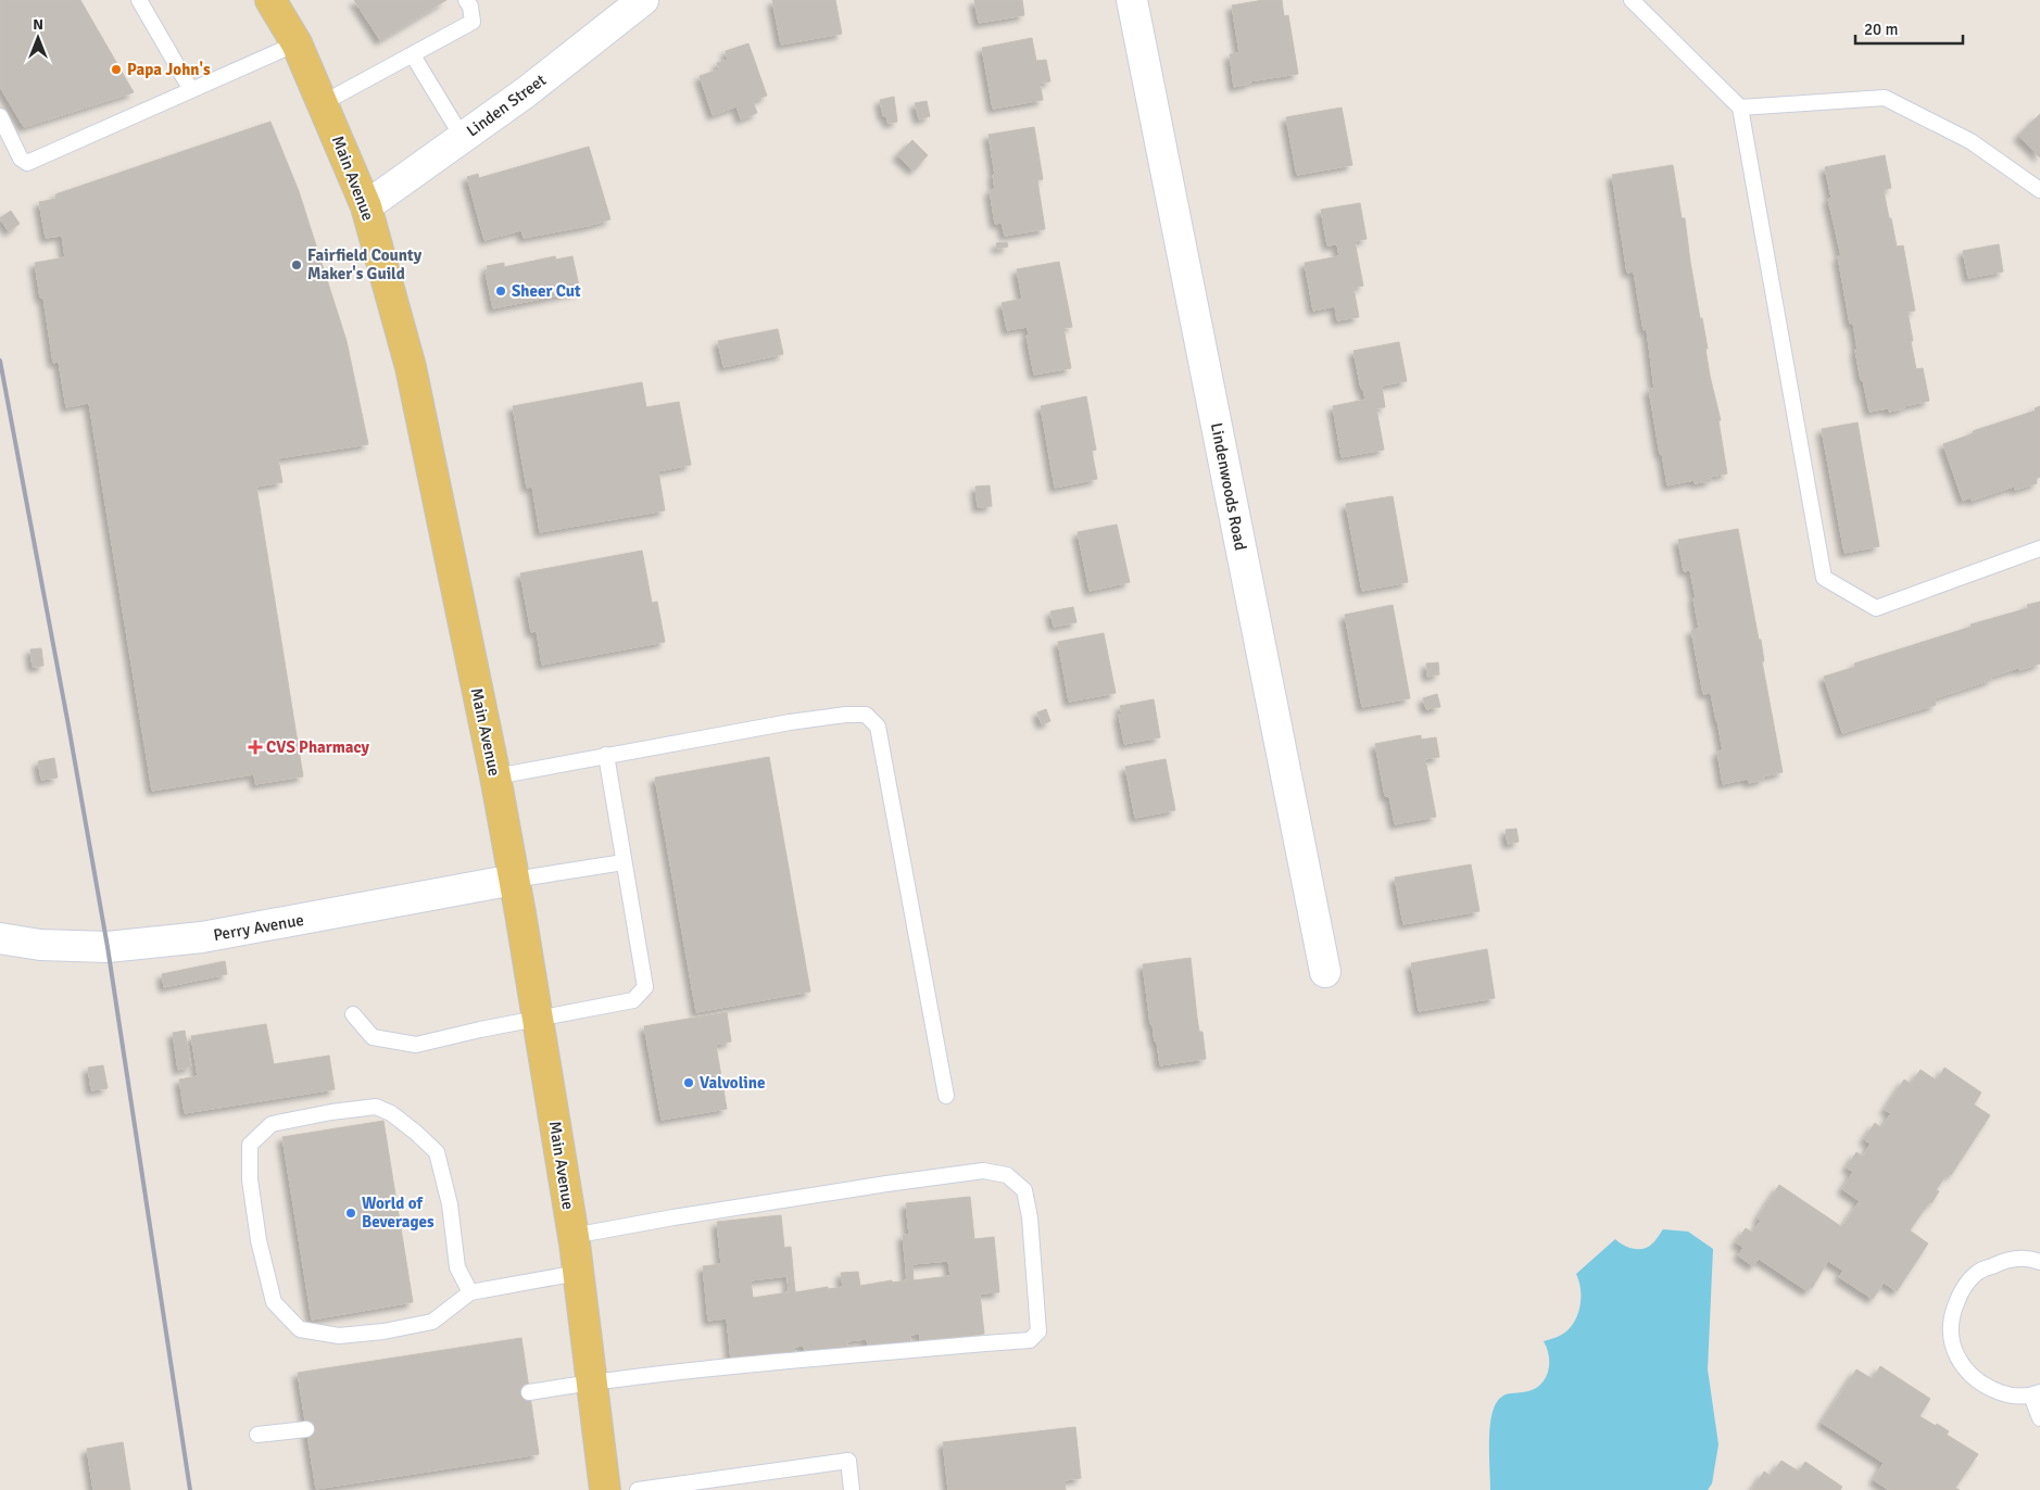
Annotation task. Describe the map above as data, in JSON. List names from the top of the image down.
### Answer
{
  "streets": {
    "main road": ["Main Avenue"],
    "street": ["Linden Street", "Lindenwoods Road", "Perry Avenue"]
  },
  "crossings": [
    ["Linden Street", "Main Avenue"],
    ["Main Avenue", "Perry Avenue"]
  ],
  "places": {
    "other": [
      "Papa John's",
      "Fairfield County Maker's Guild",
      "Sheer Cut",
      "Valvoline",
      "World of Beverages"
    ],
    "health": ["CVS Pharmacy"]
  },
  "scale_bar": "20 m",
  "north": "top"
}
